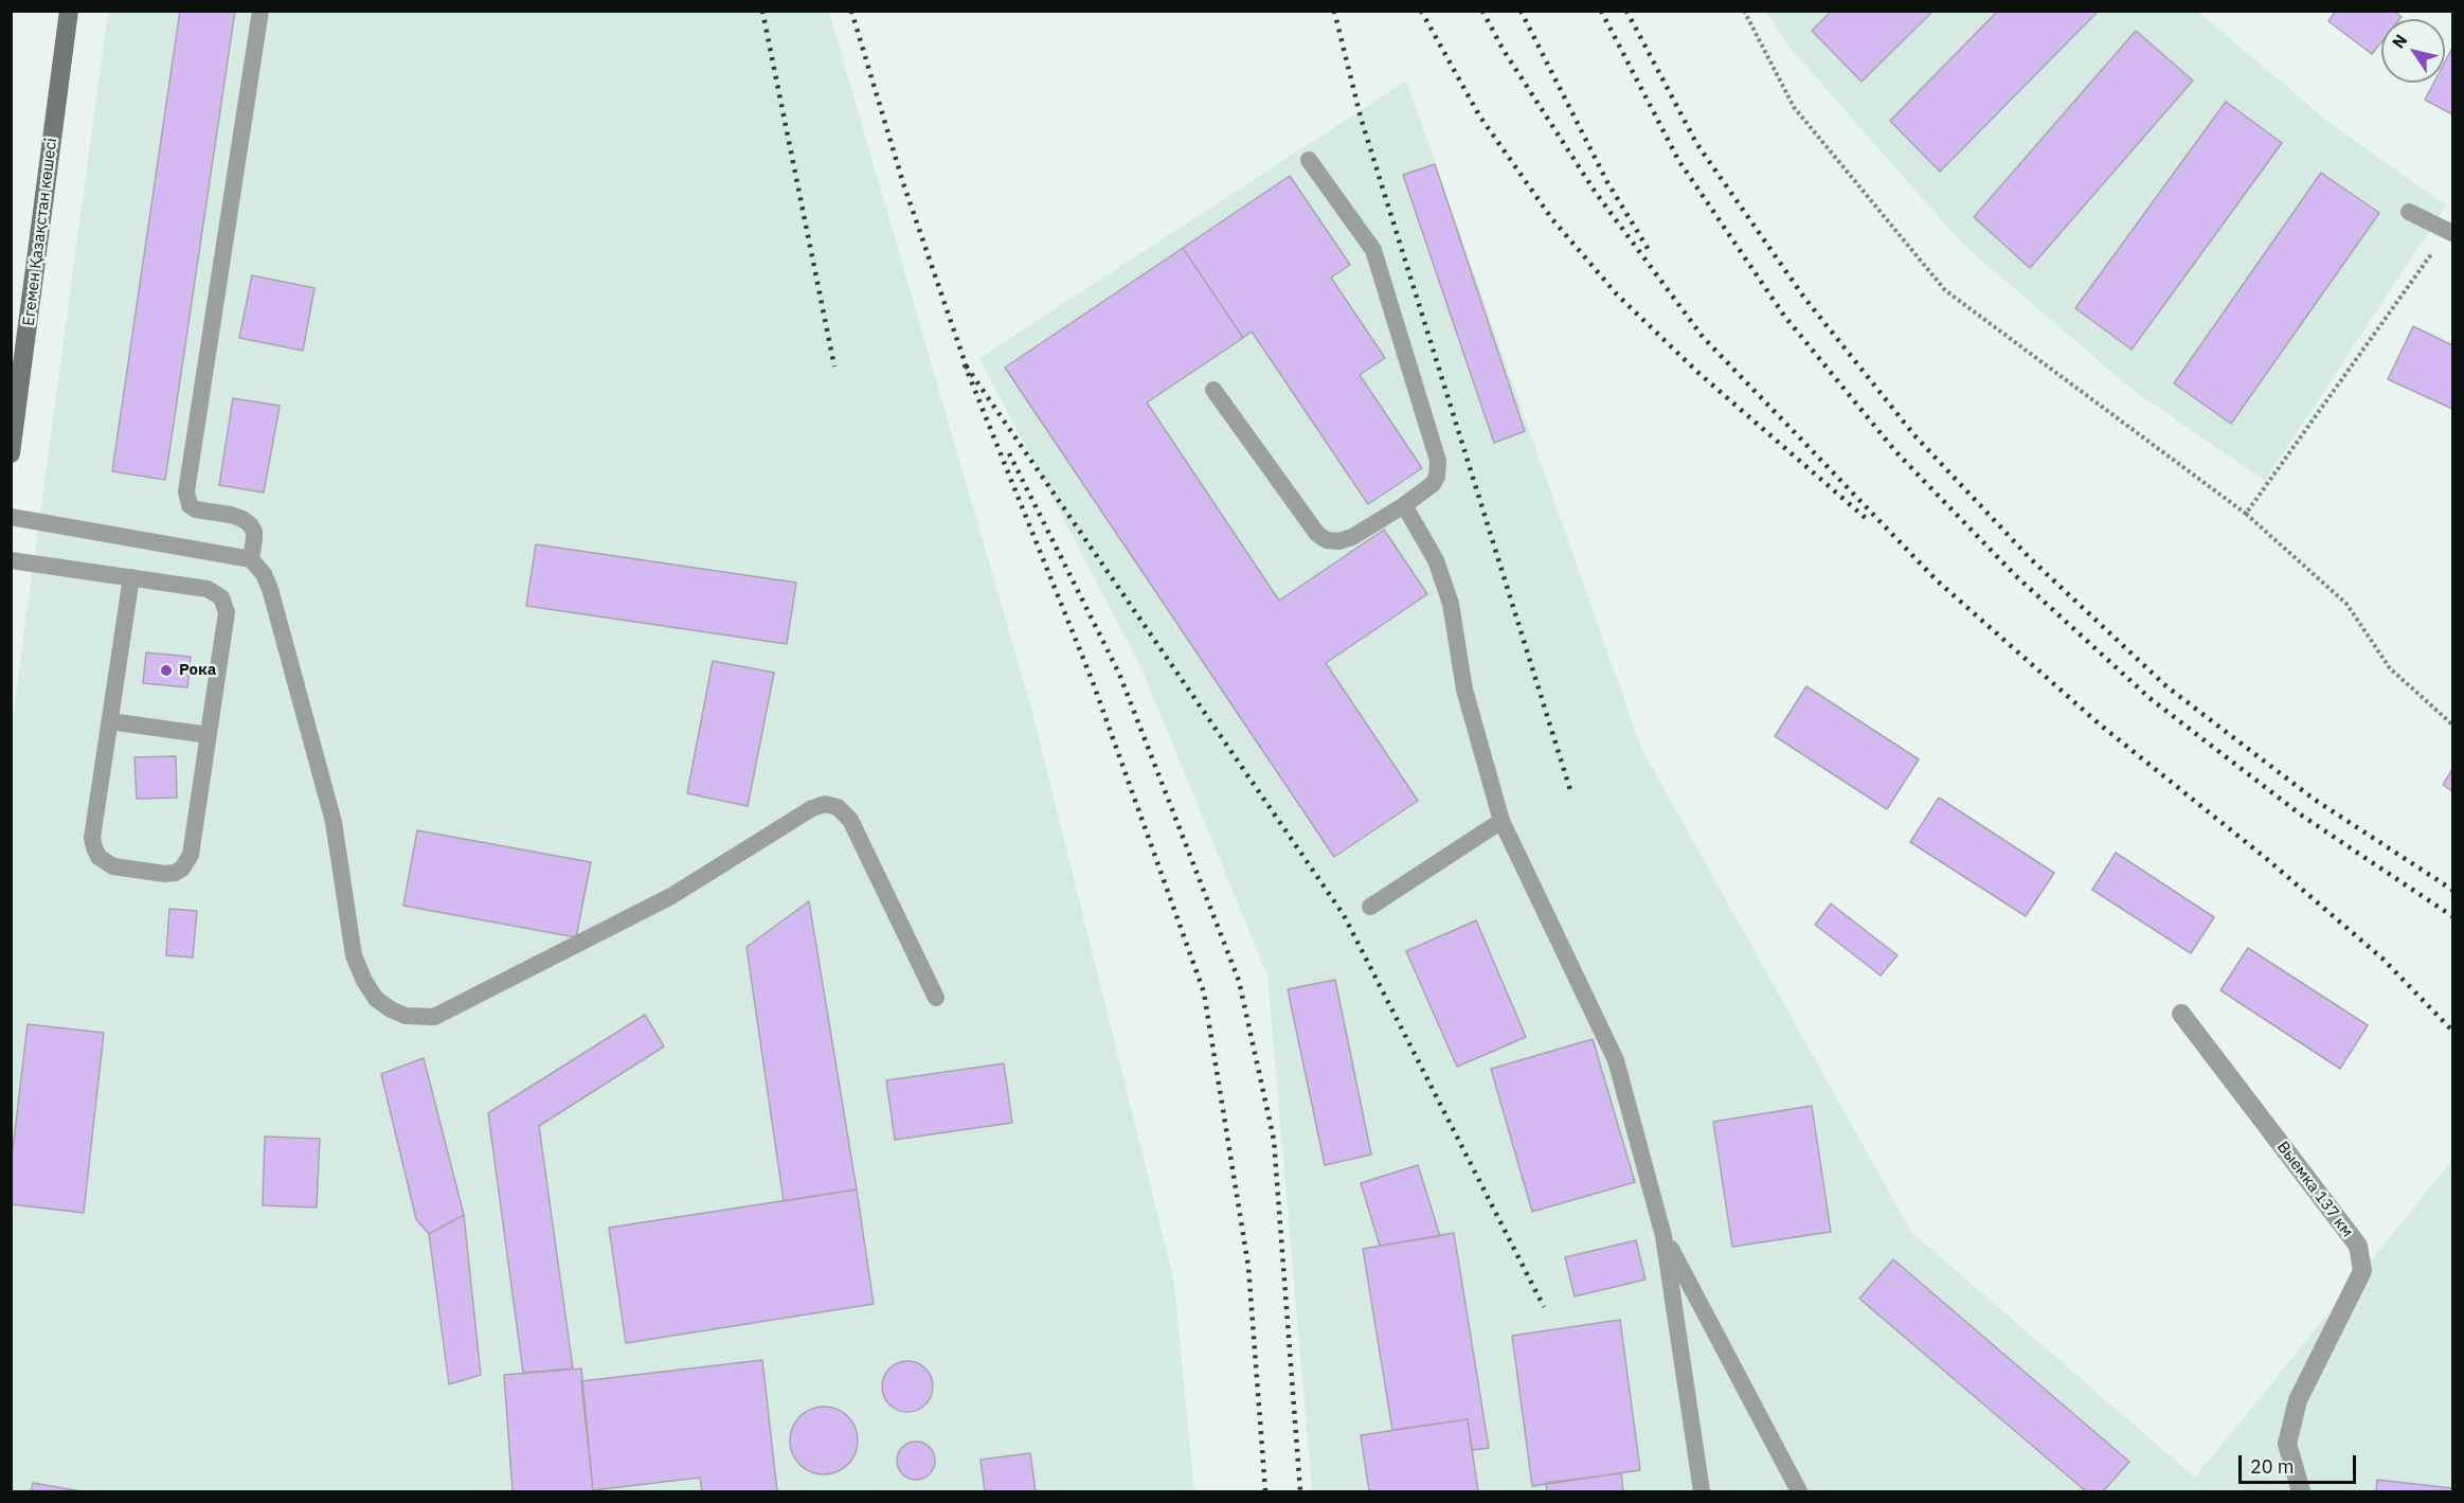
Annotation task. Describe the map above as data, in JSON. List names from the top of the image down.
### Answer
{
  "streets": {
    "main road": ["Егемен Қазақстан көшесі"],
    "street": ["Выемка 137 км"]
  },
  "places": ["Рока"],
  "scale_bar": "20 m",
  "north": "top left"
}
